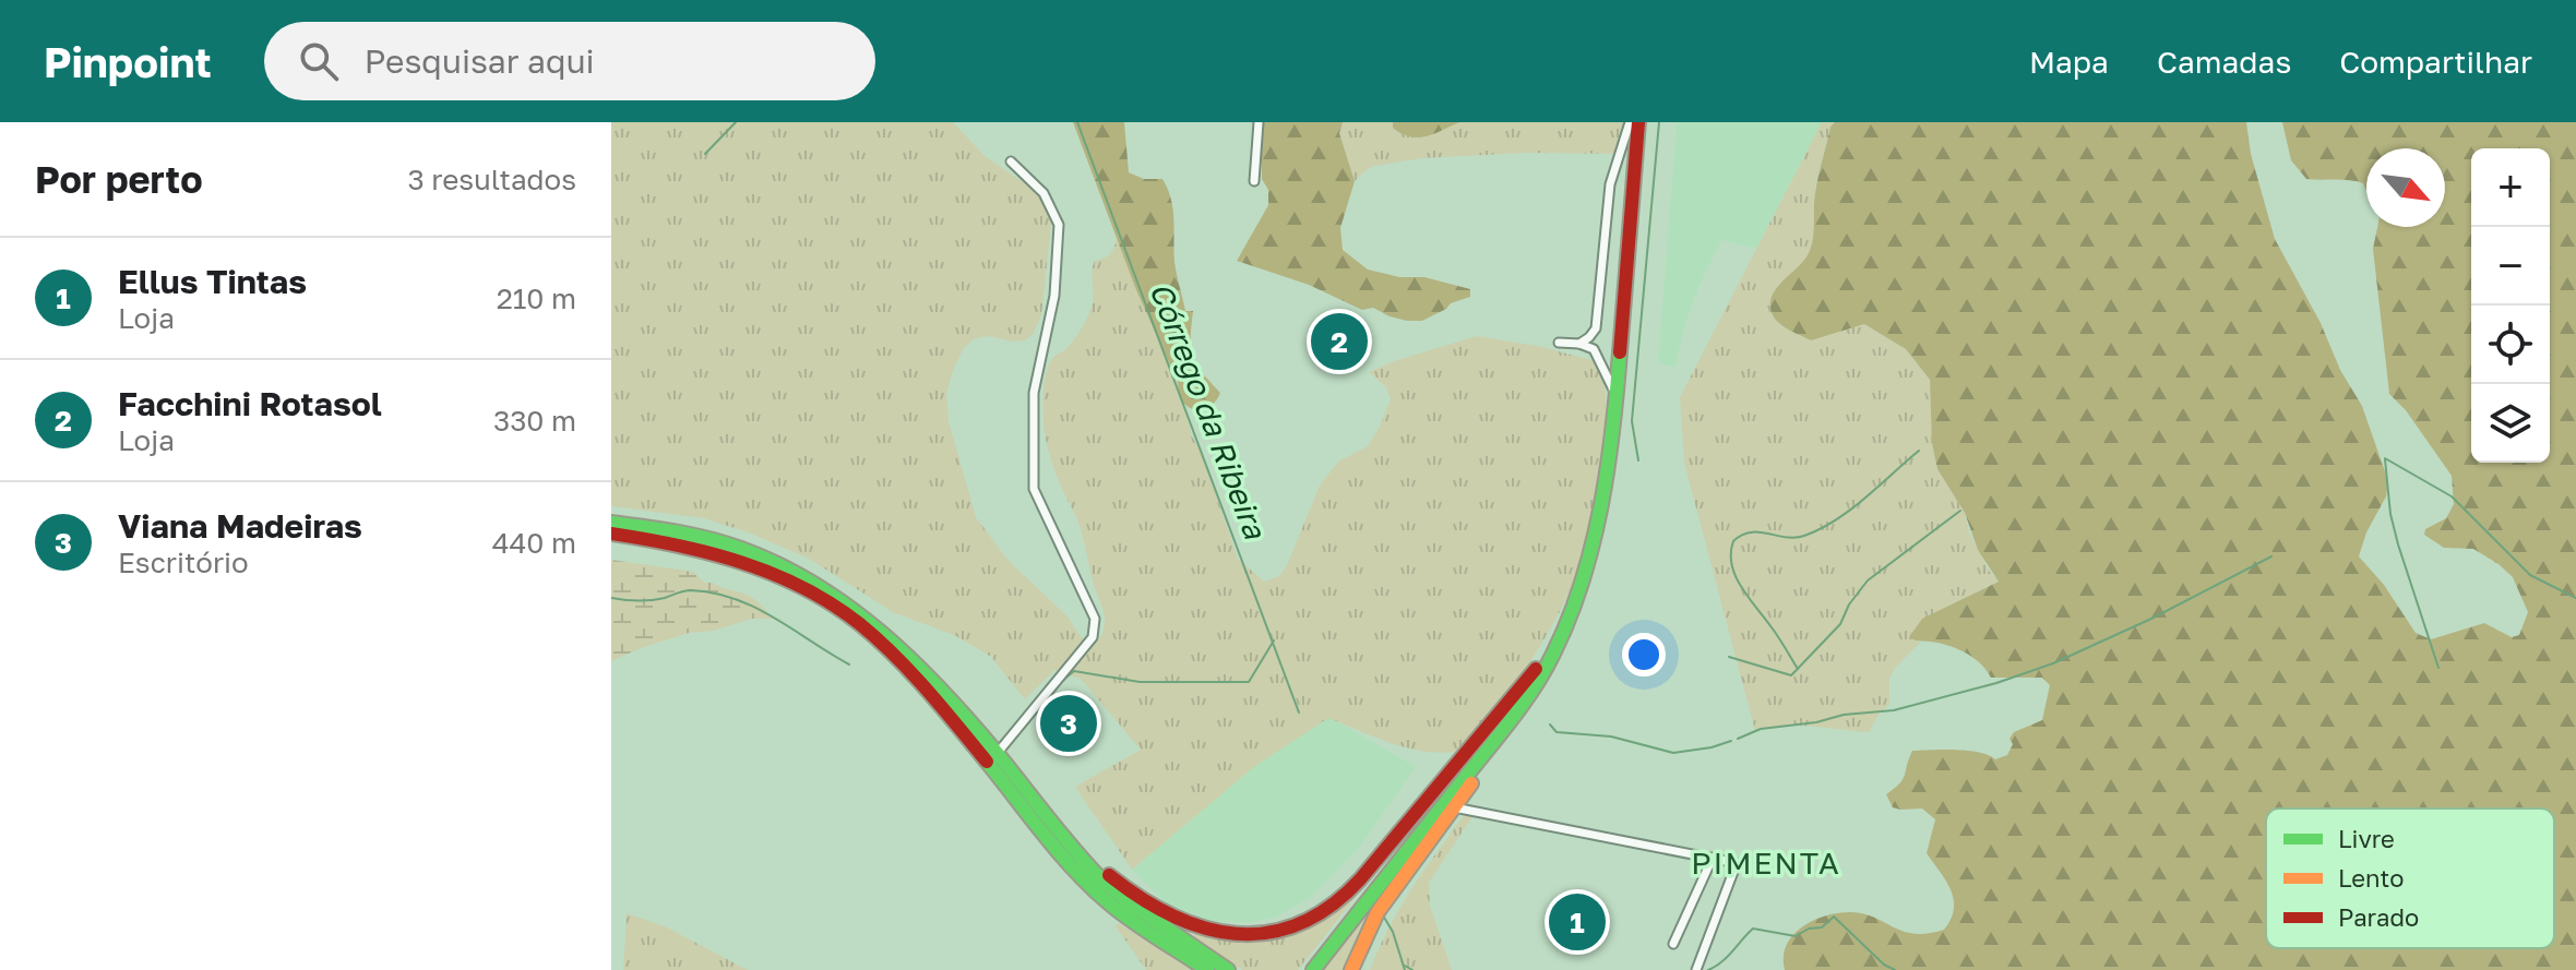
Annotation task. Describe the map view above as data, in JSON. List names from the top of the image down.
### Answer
{
  "districts": ["PIMENTA"],
  "water": ["Córrego da Ribeira"],
  "legend": ["Livre", "Lento", "Parado"],
  "north": "bottom right",
  "page": {
    "header": "Pinpoint",
    "search": "Pesquisar aqui",
    "nav": ["Mapa", "Camadas", "Compartilhar"],
    "heading": ["Por perto", "3 resultados"],
    "map_buttons": ["+", "−"],
    "list": [
      {
        "mark": "1",
        "name": "Ellus Tintas",
        "note": "Loja",
        "value": "210 m"
      },
      {
        "mark": "2",
        "name": "Facchini Rotasol",
        "note": "Loja",
        "value": "330 m"
      },
      {
        "mark": "3",
        "name": "Viana Madeiras",
        "note": "Escritório",
        "value": "440 m"
      }
    ],
    "pins": ["2", "3", "1"]
  }
}
